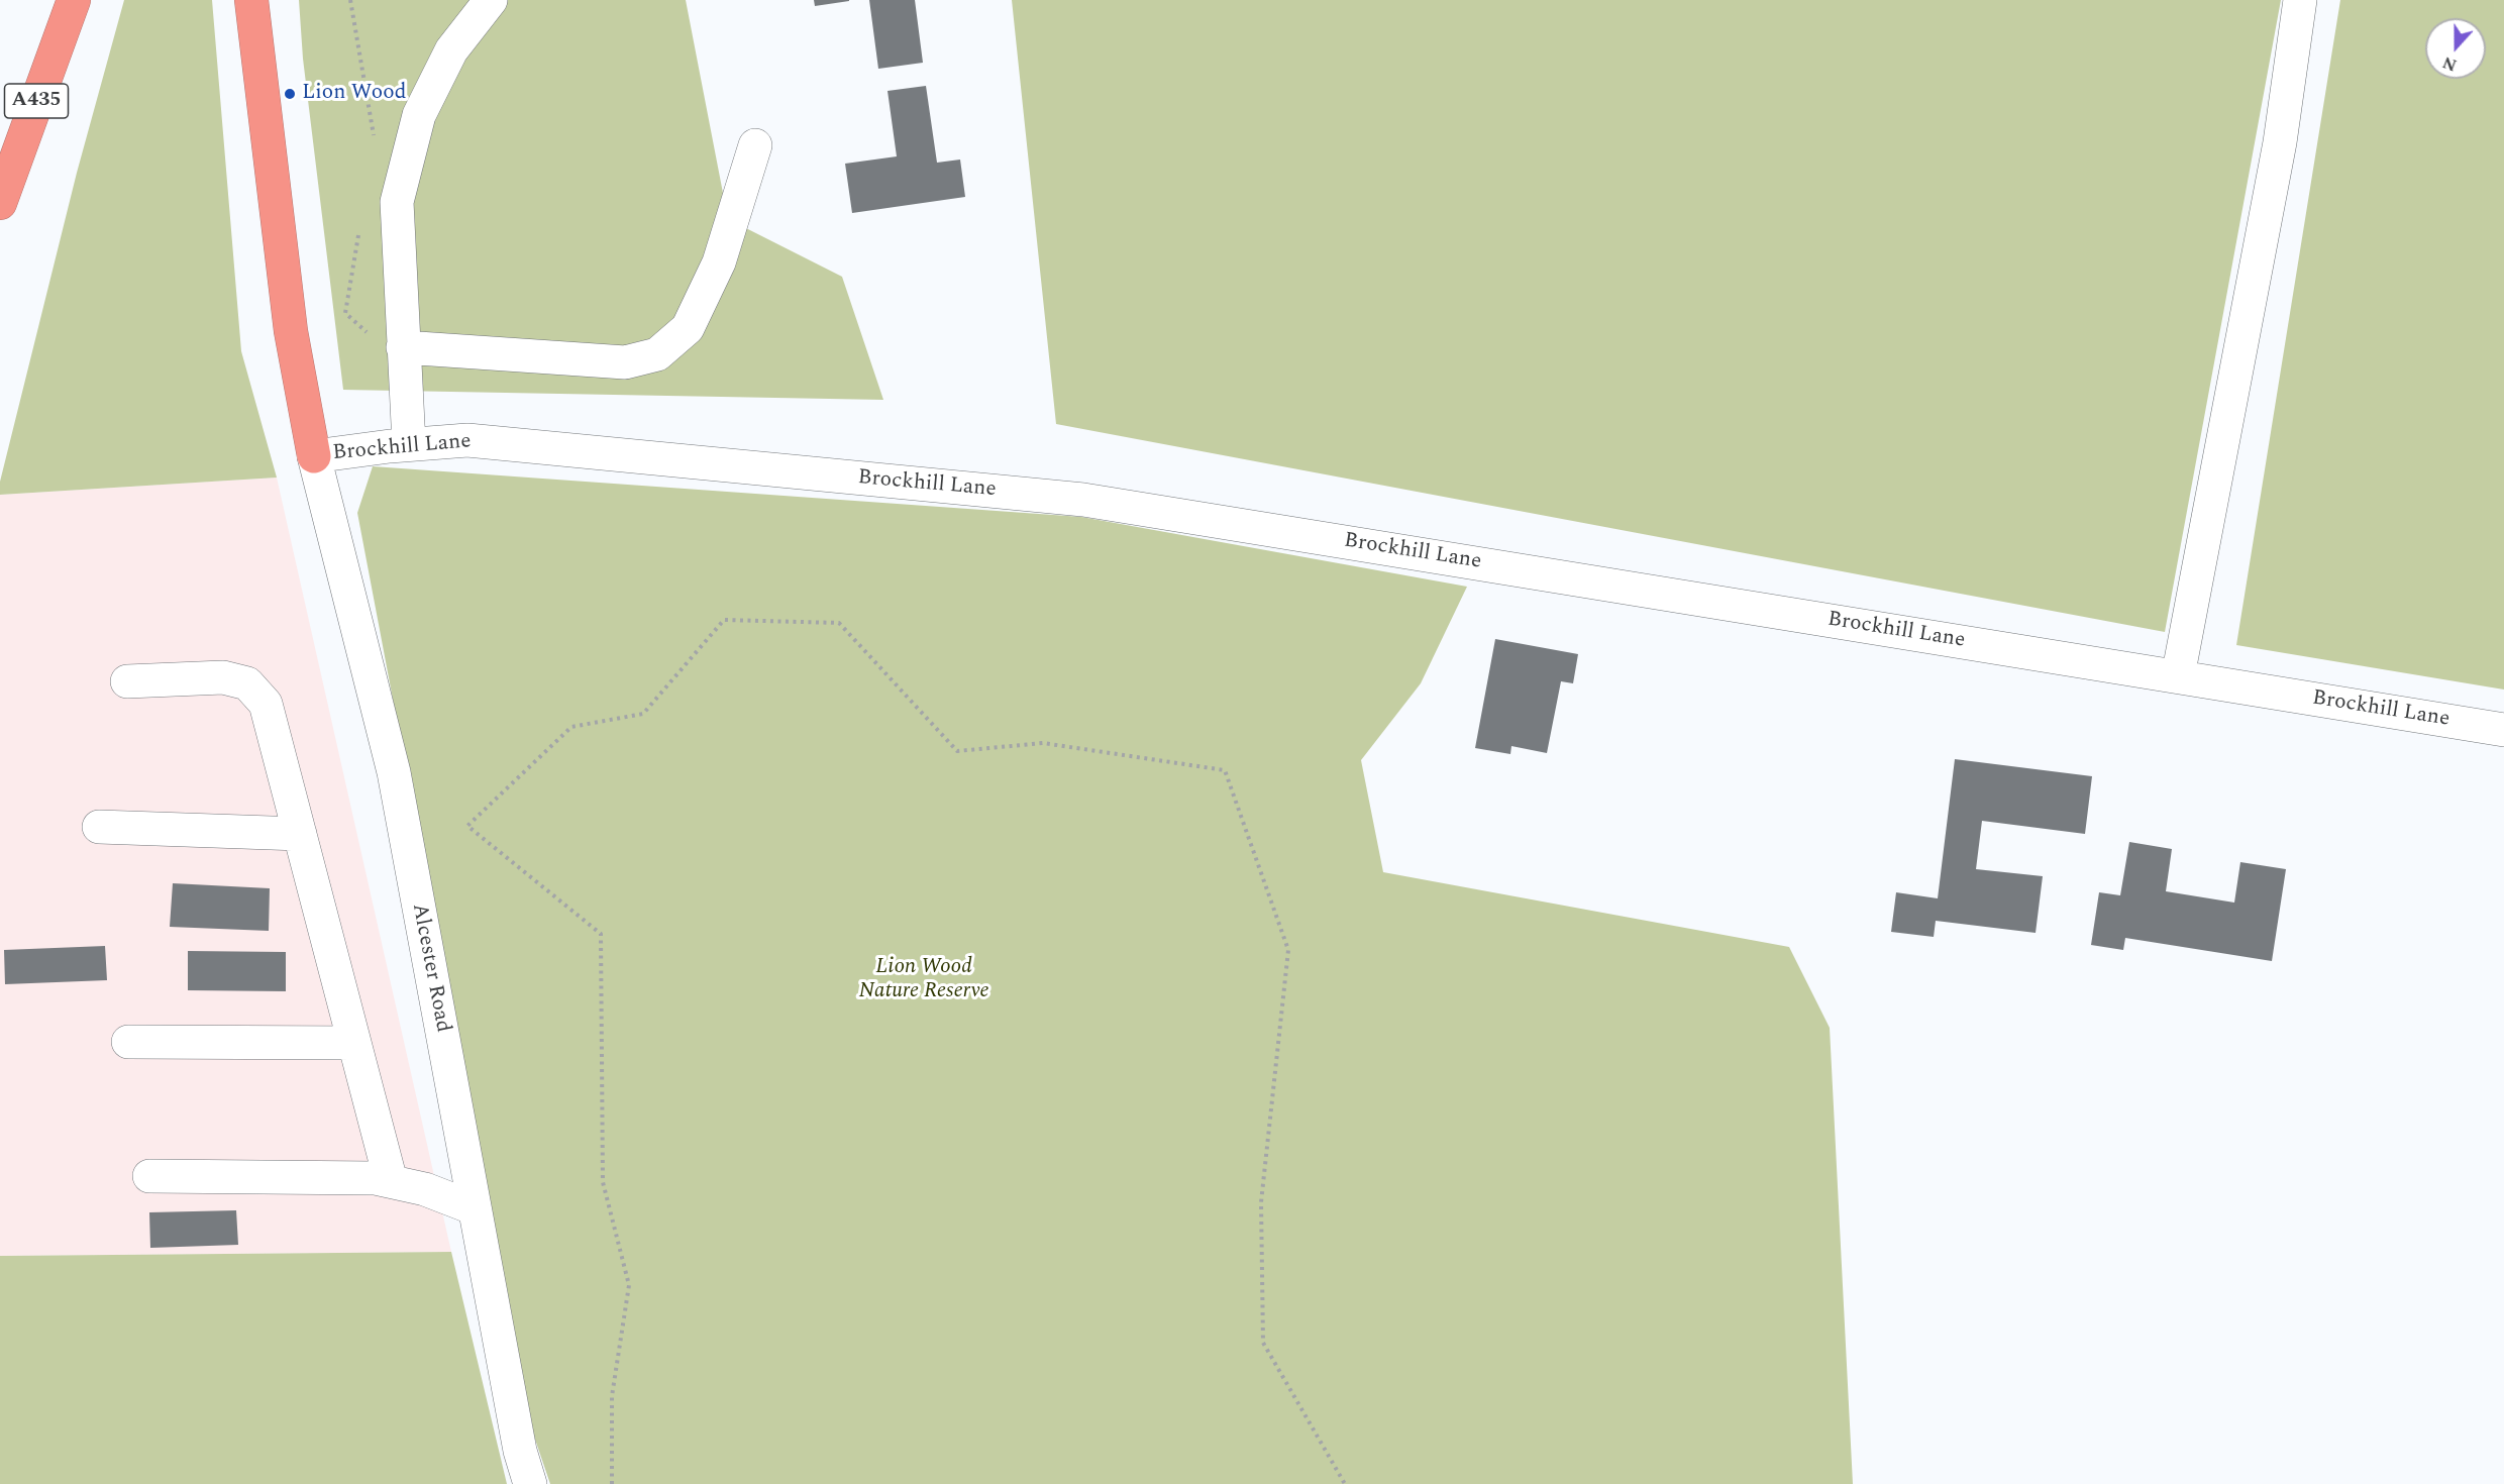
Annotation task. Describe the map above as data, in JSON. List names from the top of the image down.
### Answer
{
  "streets": {
    "highway": ["A435"],
    "street": ["Brockhill Lane", "Alcester Road"]
  },
  "crossings": [
    ["Brockhill Lane", "Alcester Road"]
  ],
  "parks": ["Lion Wood Nature Reserve"],
  "places": ["Lion Wood"],
  "north": "bottom"
}
